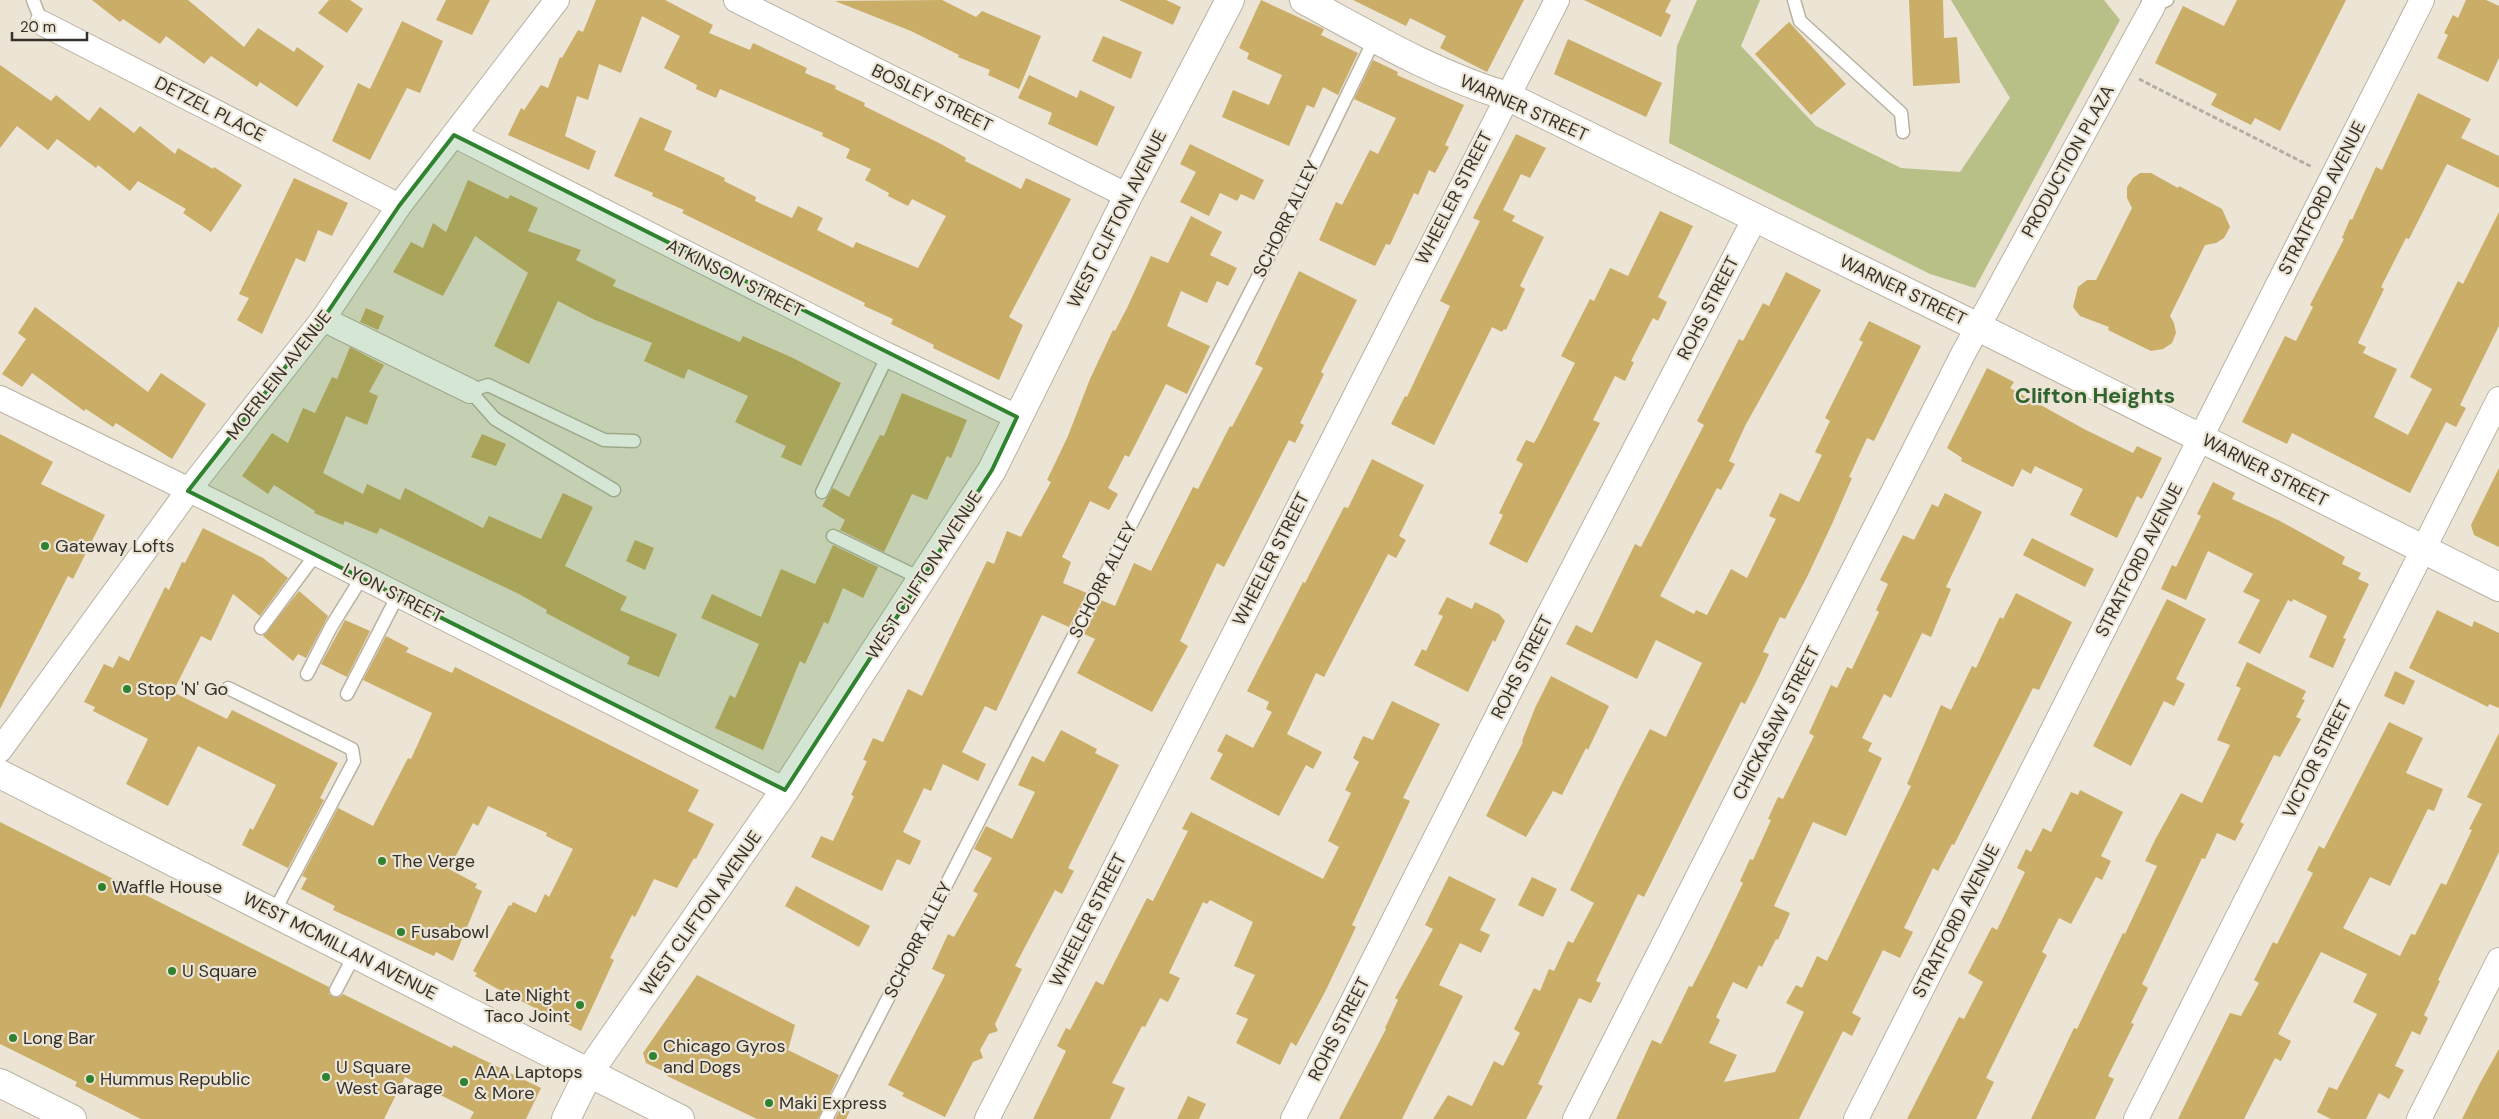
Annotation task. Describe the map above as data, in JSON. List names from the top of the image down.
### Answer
{
  "streets": {
    "main road": ["WARNER STREET", "WEST CLIFTON AVENUE", "WEST MCMILLAN AVENUE"],
    "street": [
      "BOSLEY STREET",
      "DETZEL PLACE",
      "PRODUCTION PLAZA",
      "WHEELER STREET",
      "STRATFORD AVENUE",
      "ATKINSON STREET",
      "ROHS STREET",
      "MOERLEIN AVENUE",
      "LYON STREET",
      "CHICKASAW STREET",
      "VICTOR STREET"
    ],
    "lane": ["SCHORR ALLEY"]
  },
  "crossings": [
    ["BOSLEY STREET", "WEST CLIFTON AVENUE"],
    ["WARNER STREET", "PRODUCTION PLAZA"],
    ["WARNER STREET", "WHEELER STREET"],
    ["WARNER STREET", "STRATFORD AVENUE"],
    ["WARNER STREET", "SCHORR ALLEY"],
    ["WARNER STREET", "ROHS STREET"],
    ["WARNER STREET", "CHICKASAW STREET"],
    ["WARNER STREET", "VICTOR STREET"],
    ["DETZEL PLACE", "MOERLEIN AVENUE"],
    ["PRODUCTION PLAZA", "CHICKASAW STREET"],
    ["WEST CLIFTON AVENUE", "ATKINSON STREET"],
    ["WEST CLIFTON AVENUE", "LYON STREET"],
    ["WEST CLIFTON AVENUE", "WEST MCMILLAN AVENUE"],
    ["ATKINSON STREET", "MOERLEIN AVENUE"],
    ["MOERLEIN AVENUE", "LYON STREET"]
  ],
  "districts": ["Clifton Heights"],
  "places": [
    "Gateway Lofts",
    "Stop 'N' Go",
    "The Verge",
    "Waffle House",
    "Fusabowl",
    "U Square",
    "Late Night Taco Joint",
    "Long Bar",
    "Chicago Gyros and Dogs",
    "U Square West Garage",
    "Hummus Republic",
    "AAA Laptops & More",
    "Maki Express"
  ],
  "scale_bar": "20 m"
}
